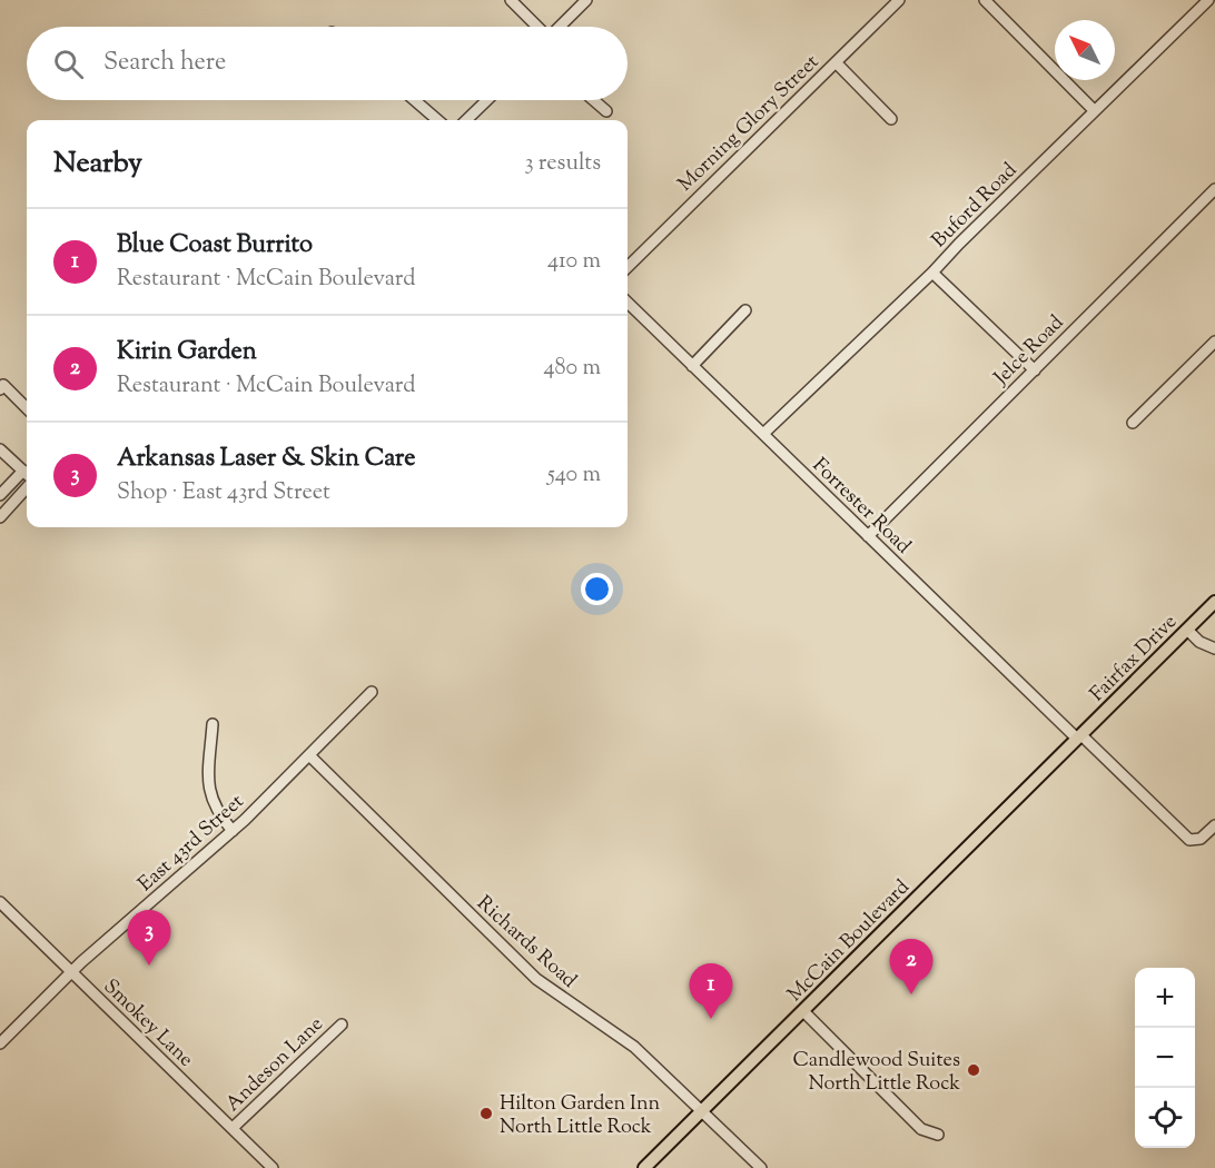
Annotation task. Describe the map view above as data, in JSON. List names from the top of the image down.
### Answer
{
  "streets": {
    "main road": ["Fairfax Drive", "McCain Boulevard"],
    "street": [
      "Morning Glory Street",
      "Buford Road",
      "Jelce Road",
      "Forrester Road",
      "East 43rd Street",
      "Richards Road",
      "Smokey Lane",
      "Andeson Lane"
    ]
  },
  "crossings": [
    ["Buford Road", "Forrester Road"],
    ["Jelce Road", "Forrester Road"],
    ["Forrester Road", "Fairfax Drive"],
    ["Forrester Road", "McCain Boulevard"],
    ["Fairfax Drive", "McCain Boulevard"],
    ["East 43rd Street", "Richards Road"],
    ["East 43rd Street", "Smokey Lane"],
    ["McCain Boulevard", "Richards Road"],
    ["Smokey Lane", "Andeson Lane"]
  ],
  "places": ["Candlewood Suites North Little Rock", "Hilton Garden Inn North Little Rock"],
  "north": "top left",
  "page": {
    "search": "Search here",
    "heading": ["Nearby", "3 results"],
    "list": [
      {
        "mark": "1",
        "name": "Blue Coast Burrito",
        "note": "Restaurant · McCain Boulevard",
        "value": "410 m"
      },
      {
        "mark": "2",
        "name": "Kirin Garden",
        "note": "Restaurant · McCain Boulevard",
        "value": "480 m"
      },
      {
        "mark": "3",
        "name": "Arkansas Laser & Skin Care",
        "note": "Shop · East 43rd Street",
        "value": "540 m"
      }
    ],
    "pins": ["3", "2", "1"],
    "map_buttons": ["+", "−"]
  }
}
